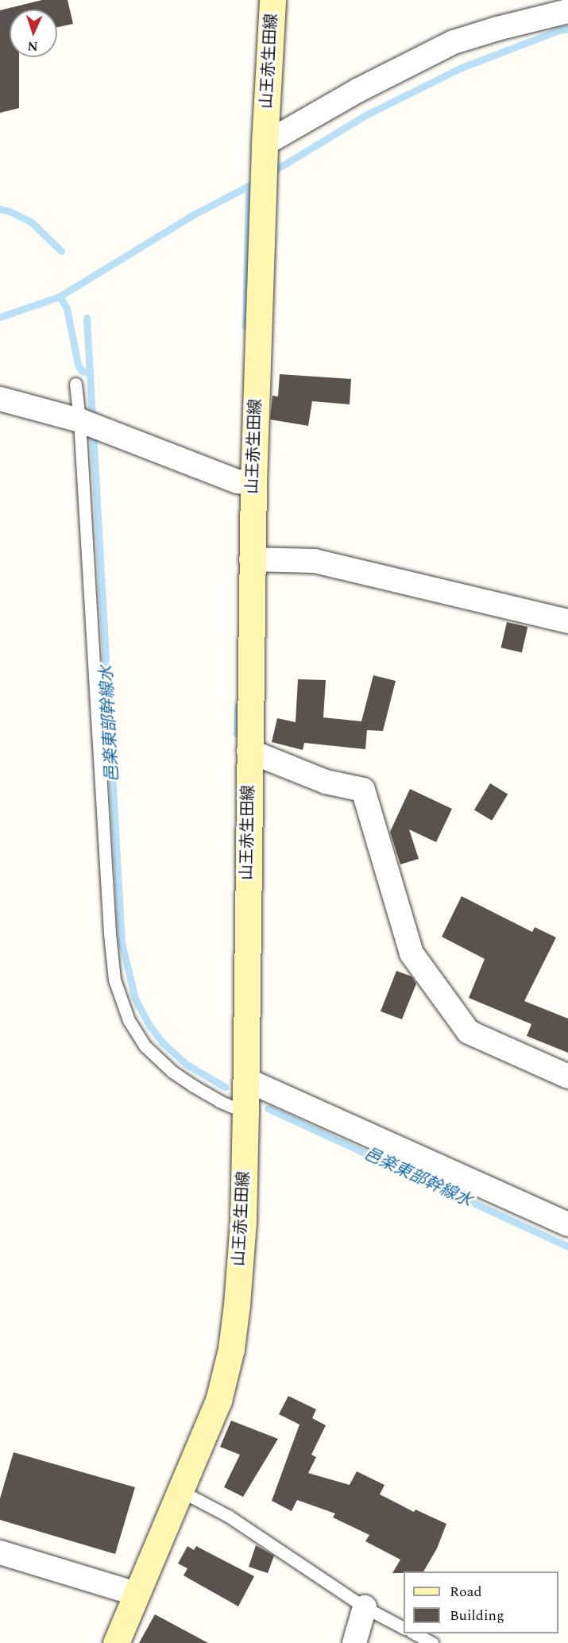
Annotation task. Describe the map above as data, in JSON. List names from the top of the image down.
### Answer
{
  "streets": {
    "main road": ["山王赤生田線"]
  },
  "water": ["邑楽東部幹線水"],
  "legend": ["Road", "Building"],
  "north": "bottom"
}
